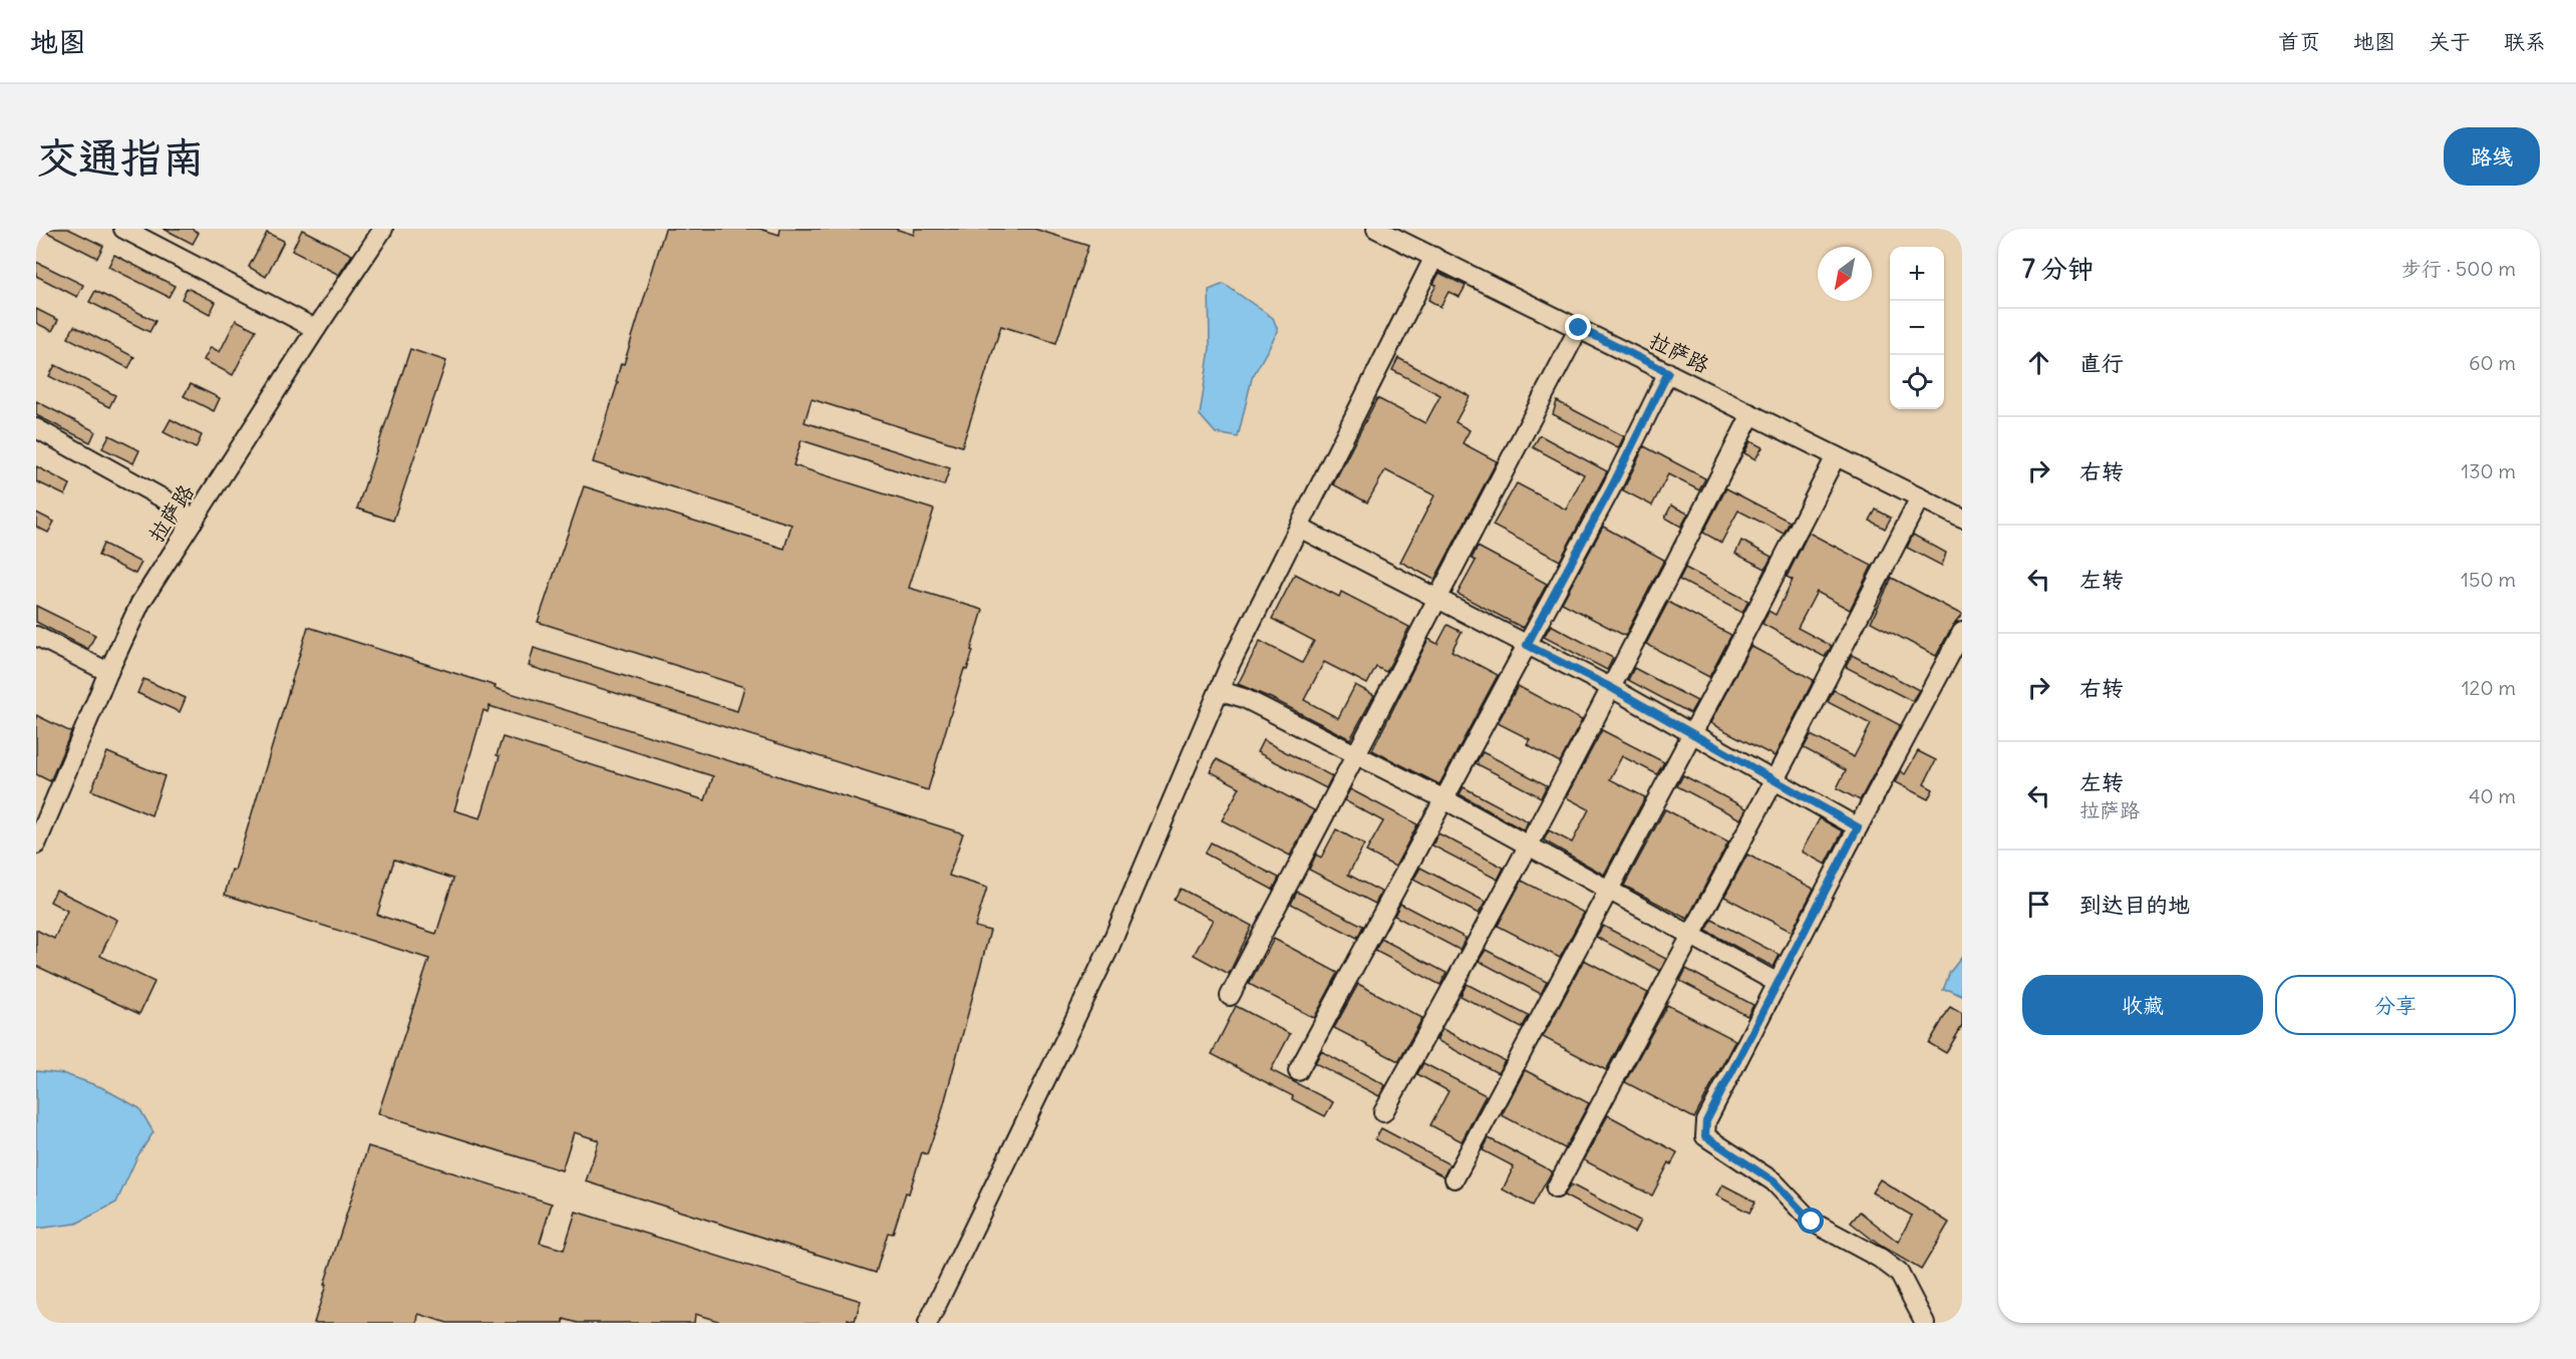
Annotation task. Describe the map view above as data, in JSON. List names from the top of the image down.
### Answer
{
  "streets": {
    "street": ["拉萨路"]
  },
  "north": "bottom left",
  "page": {
    "header": "地图",
    "nav": [
      "首页",
      "地图",
      "关于",
      "联系"
    ],
    "buttons": [
      "路线",
      ["收藏", "分享"]
    ],
    "title": "交通指南",
    "heading": ["7 分钟", "步行 · 500 m"],
    "map_buttons": ["+", "−"],
    "list": [
      ["直行", "60 m"],
      ["右转", "130 m"],
      ["左转", "150 m"],
      ["右转", "120 m"],
      ["左转", "拉萨路", "40 m"],
      "到达目的地"
    ]
  }
}
